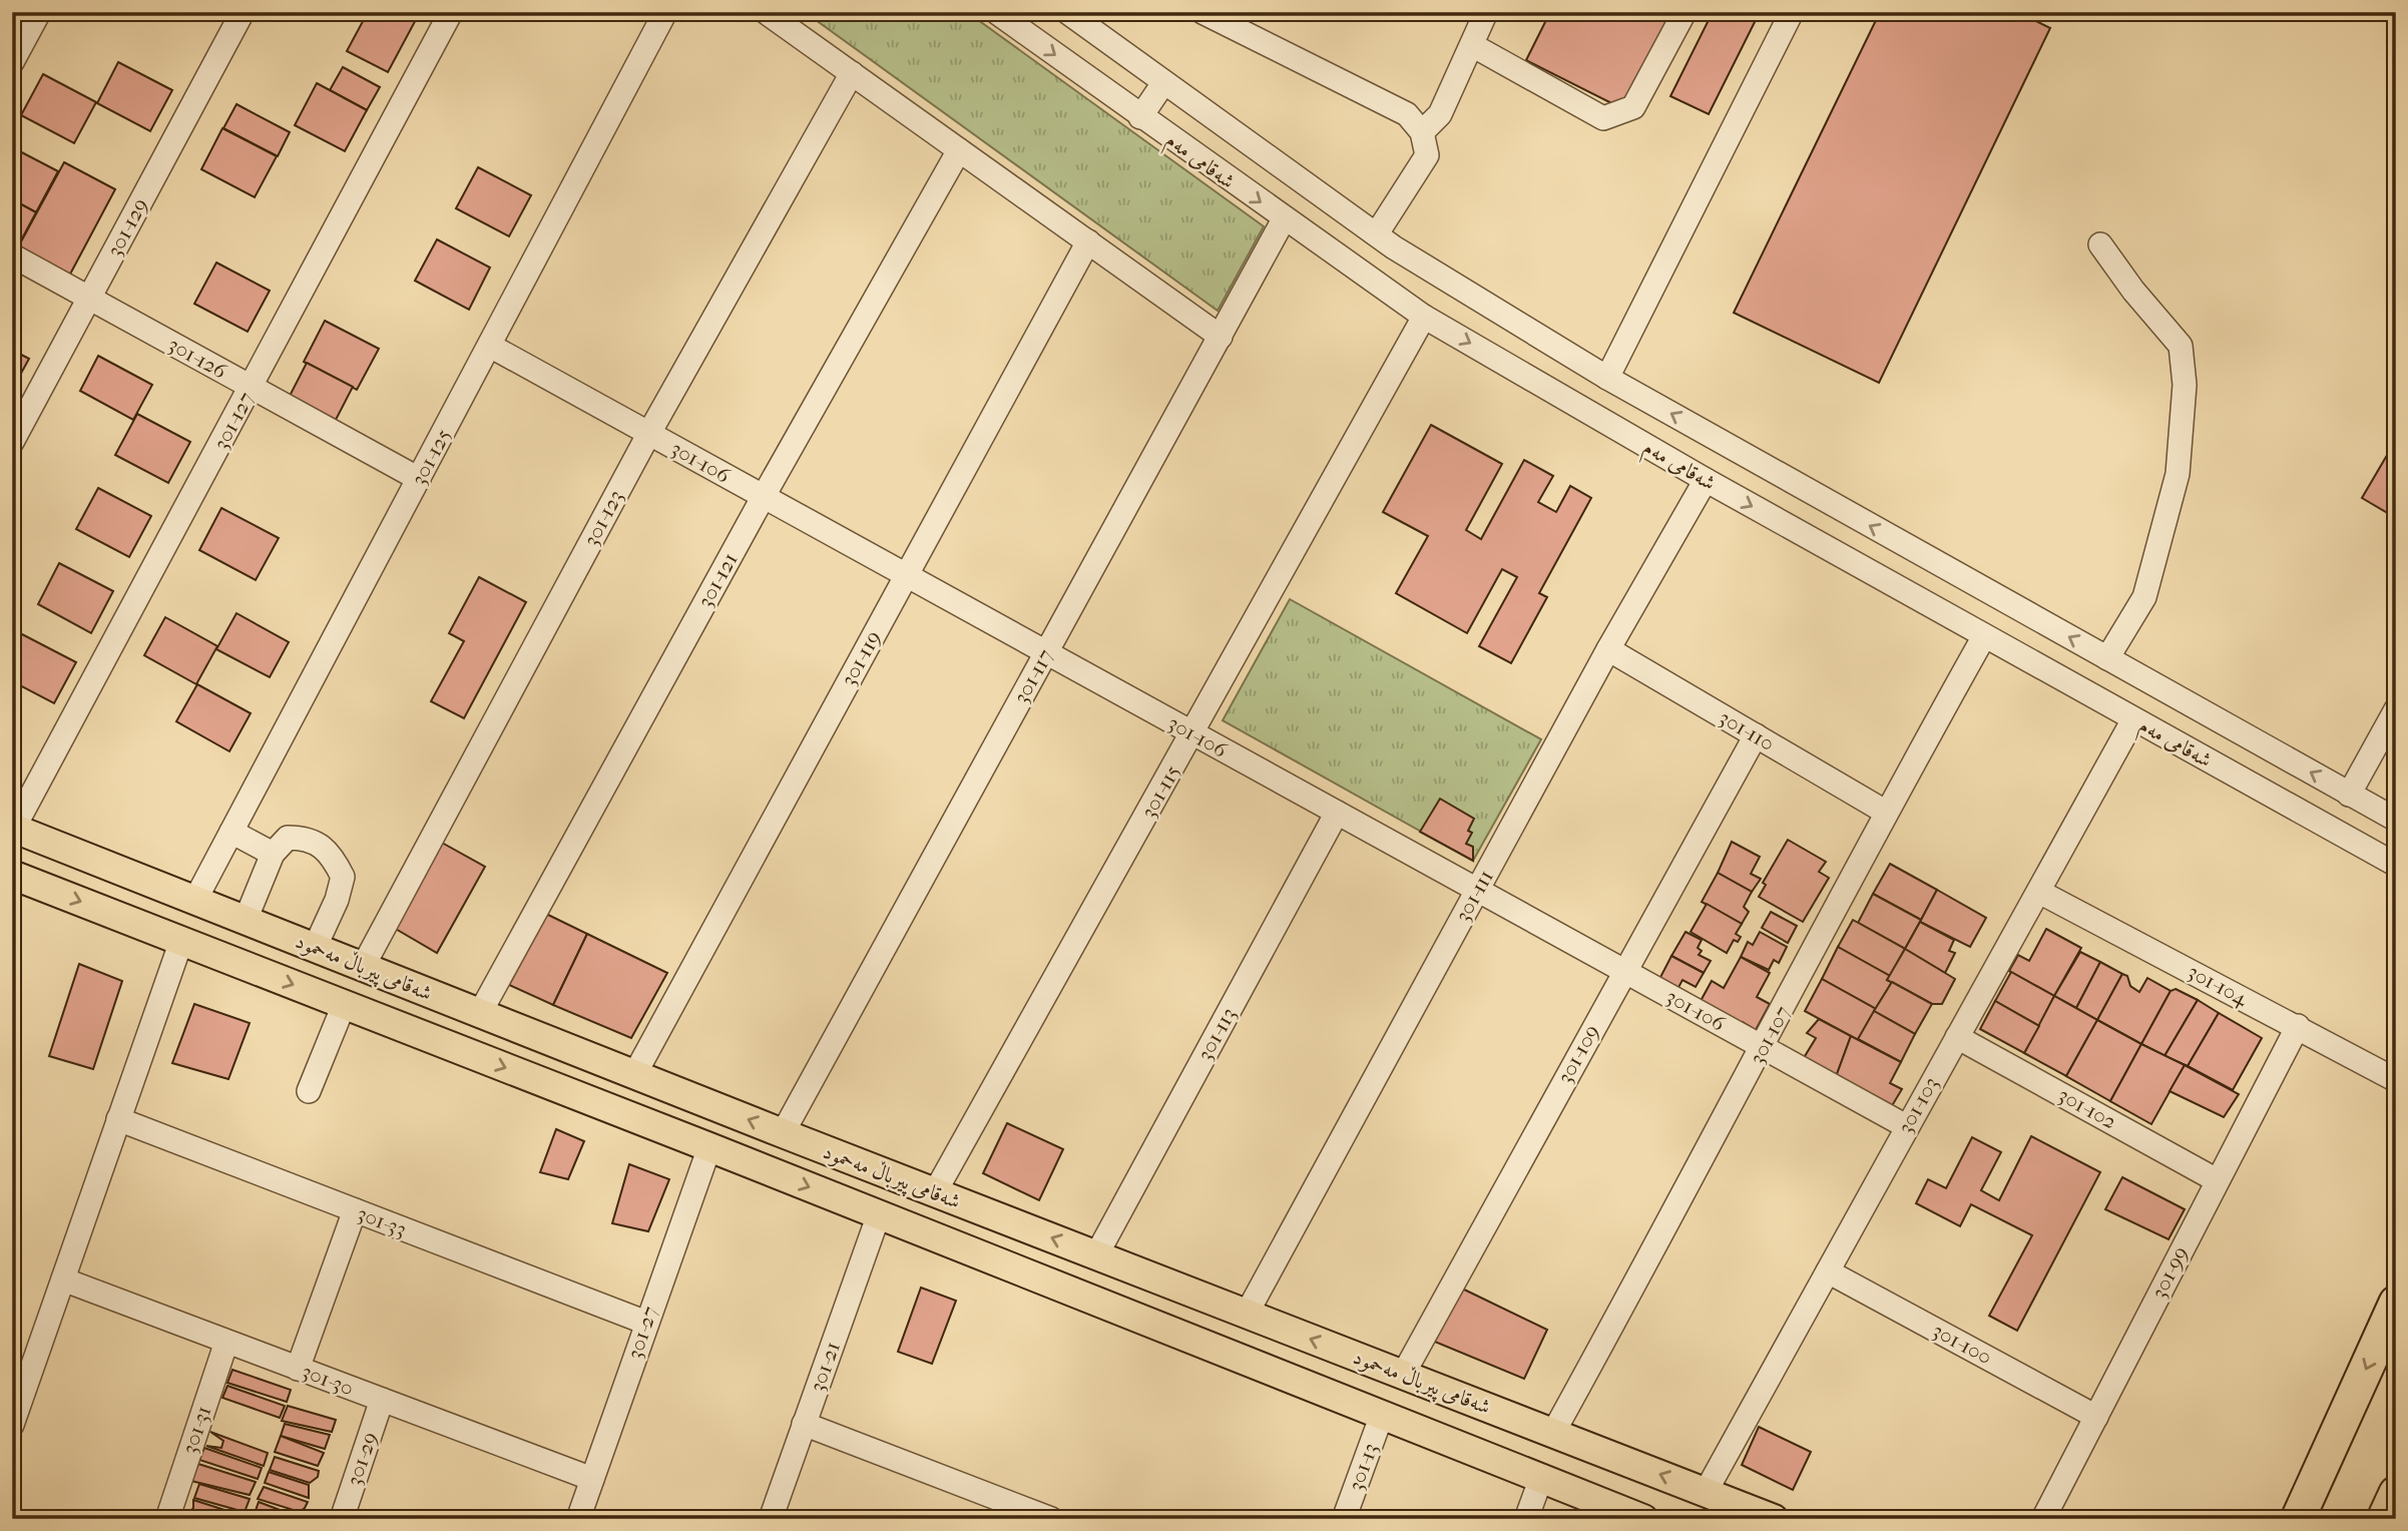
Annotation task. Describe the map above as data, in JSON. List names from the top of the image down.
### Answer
{
  "streets": {
    "main road": ["شەقامی پیرباڵ مەحمود"],
    "street": [
      "شەقامی مەم",
      "301-129",
      "301-126",
      "301-127",
      "301-125",
      "301-106",
      "301-123",
      "301-121",
      "301-119",
      "301-117",
      "301-110",
      "301-115",
      "301-111",
      "301-104",
      "301-113",
      "301-107",
      "301-109",
      "301-103",
      "301-102",
      "301-33",
      "301-99",
      "301-27",
      "301-100",
      "301-21",
      "301-30",
      "301-31",
      "301-29",
      "301-13"
    ]
  },
  "crossings": [
    ["شەقامی مەم", "301-117"],
    ["شەقامی مەم", "301-115"],
    ["شەقامی مەم", "301-111"],
    ["شەقامی مەم", "301-107"],
    ["شەقامی مەم", "301-103"],
    ["301-129", "301-126"],
    ["301-126", "301-127"],
    ["301-126", "301-125"],
    ["301-127", "شەقامی پیرباڵ مەحمود"],
    ["301-125", "301-106"],
    ["301-125", "شەقامی پیرباڵ مەحمود"],
    ["301-106", "301-123"],
    ["301-106", "301-121"],
    ["301-106", "301-119"],
    ["301-106", "301-117"],
    ["301-106", "301-115"],
    ["301-106", "301-111"],
    ["301-106", "301-113"],
    ["301-106", "301-107"],
    ["301-106", "301-109"],
    ["301-106", "301-103"],
    ["301-123", "شەقامی پیرباڵ مەحمود"],
    ["301-121", "شەقامی پیرباڵ مەحمود"],
    ["301-119", "شەقامی پیرباڵ مەحمود"],
    ["301-117", "شەقامی پیرباڵ مەحمود"],
    ["301-110", "301-111"],
    ["301-110", "301-107"],
    ["301-110", "301-109"],
    ["301-115", "شەقامی پیرباڵ مەحمود"],
    ["301-111", "شەقامی پیرباڵ مەحمود"],
    ["شەقامی پیرباڵ مەحمود", "301-113"],
    ["شەقامی پیرباڵ مەحمود", "301-107"],
    ["شەقامی پیرباڵ مەحمود", "301-109"],
    ["شەقامی پیرباڵ مەحمود", "301-103"],
    ["شەقامی پیرباڵ مەحمود", "301-27"],
    ["شەقامی پیرباڵ مەحمود", "301-21"],
    ["شەقامی پیرباڵ مەحمود", "301-13"],
    ["301-104", "301-103"],
    ["301-104", "301-99"],
    ["301-103", "301-102"],
    ["301-103", "301-100"],
    ["301-102", "301-99"],
    ["301-33", "301-27"],
    ["301-99", "301-100"],
    ["301-27", "301-30"],
    ["301-30", "301-31"],
    ["301-30", "301-29"]
  ]
}
